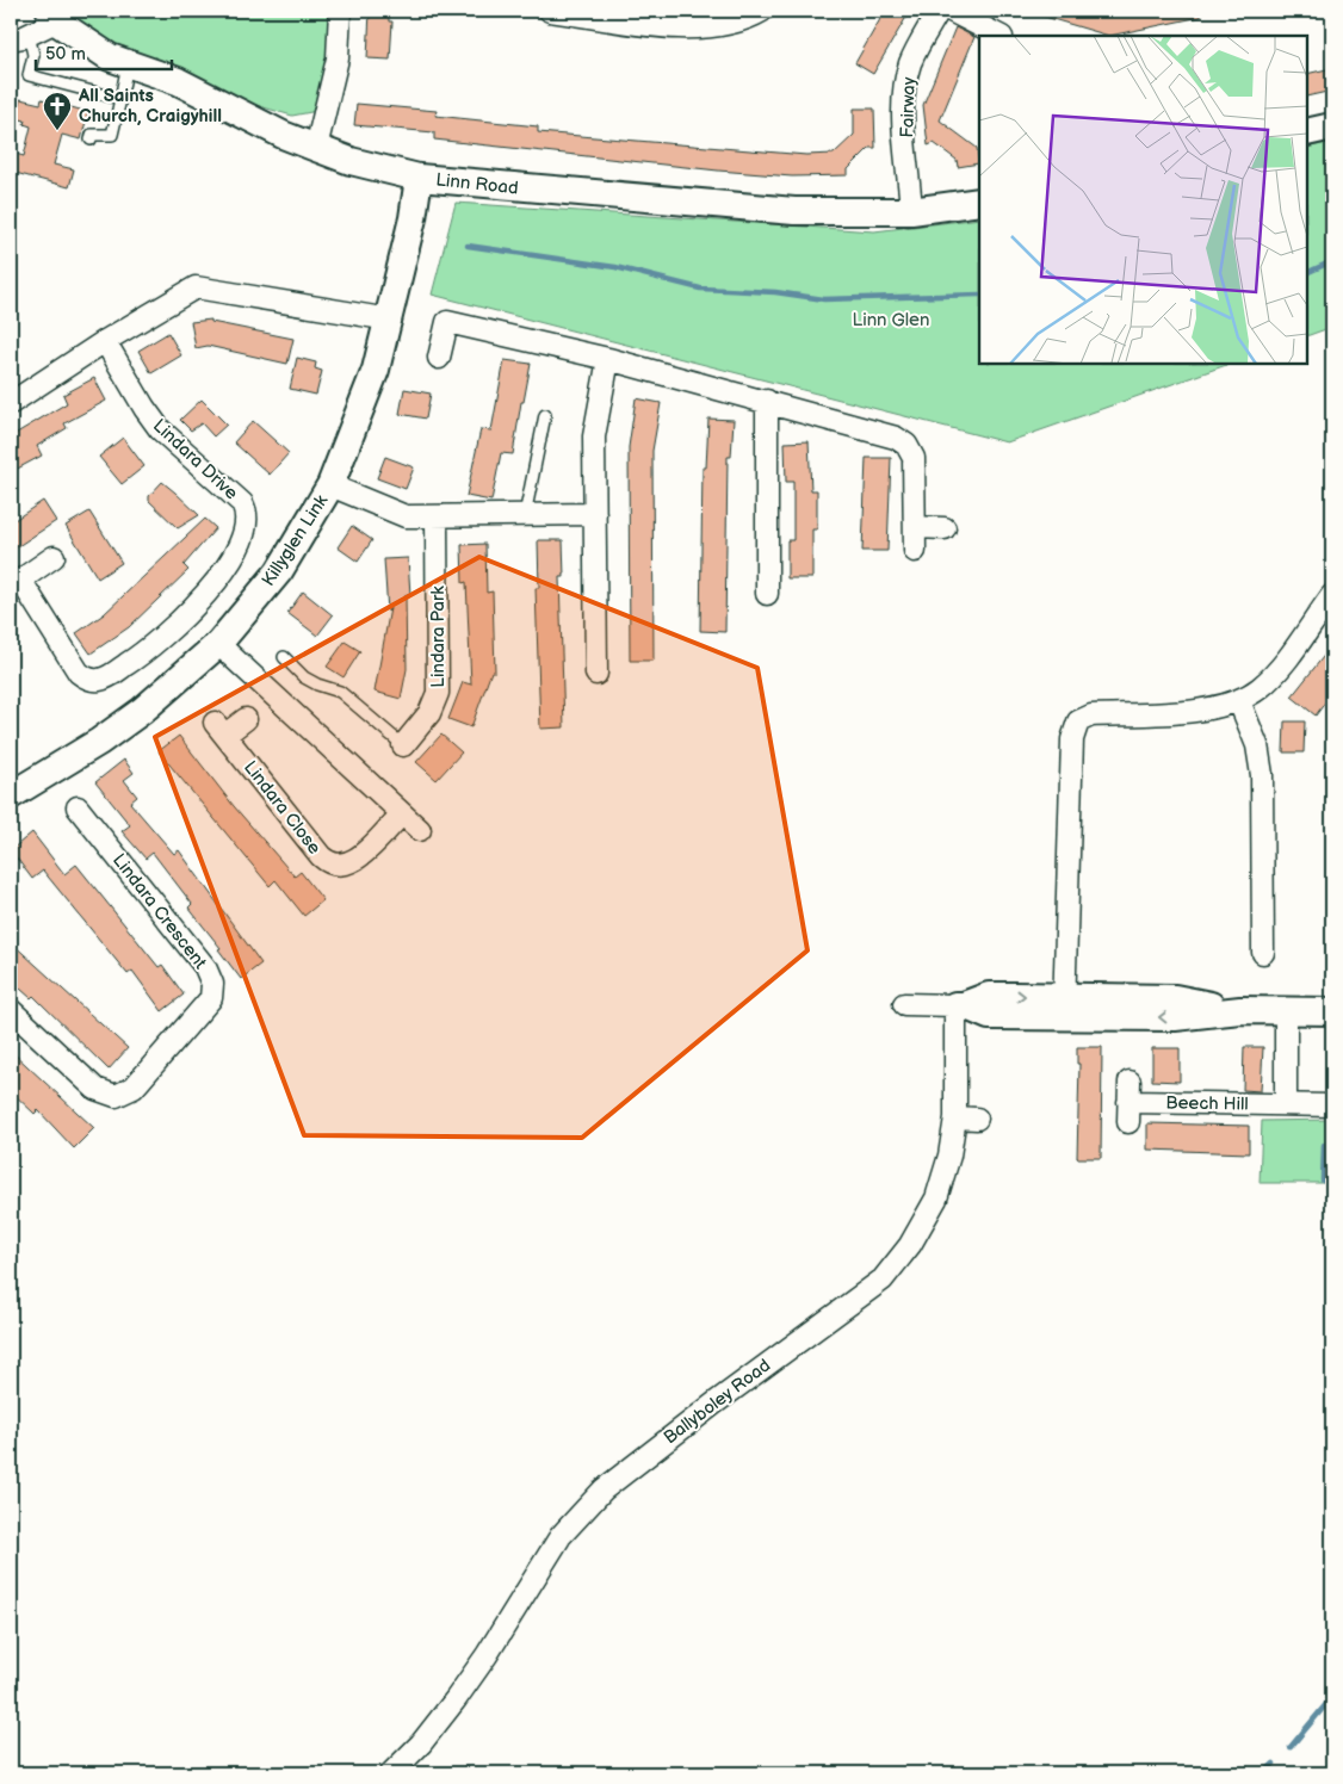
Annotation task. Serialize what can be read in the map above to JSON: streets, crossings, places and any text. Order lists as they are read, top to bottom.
{
  "streets": {
    "street": [
      "Fairway",
      "Linn Road",
      "Lindara Drive",
      "Killyglen Link",
      "Lindara Park",
      "Lindara Close",
      "Lindara Crescent",
      "Beech Hill",
      "Ballyboley Road"
    ]
  },
  "crossings": [
    ["Fairway", "Linn Road"],
    ["Linn Road", "Killyglen Link"]
  ],
  "parks": ["Linn Glen"],
  "places": {
    "church": ["All Saints Church, Craigyhill"]
  },
  "scale_bar": "50 m"
}
